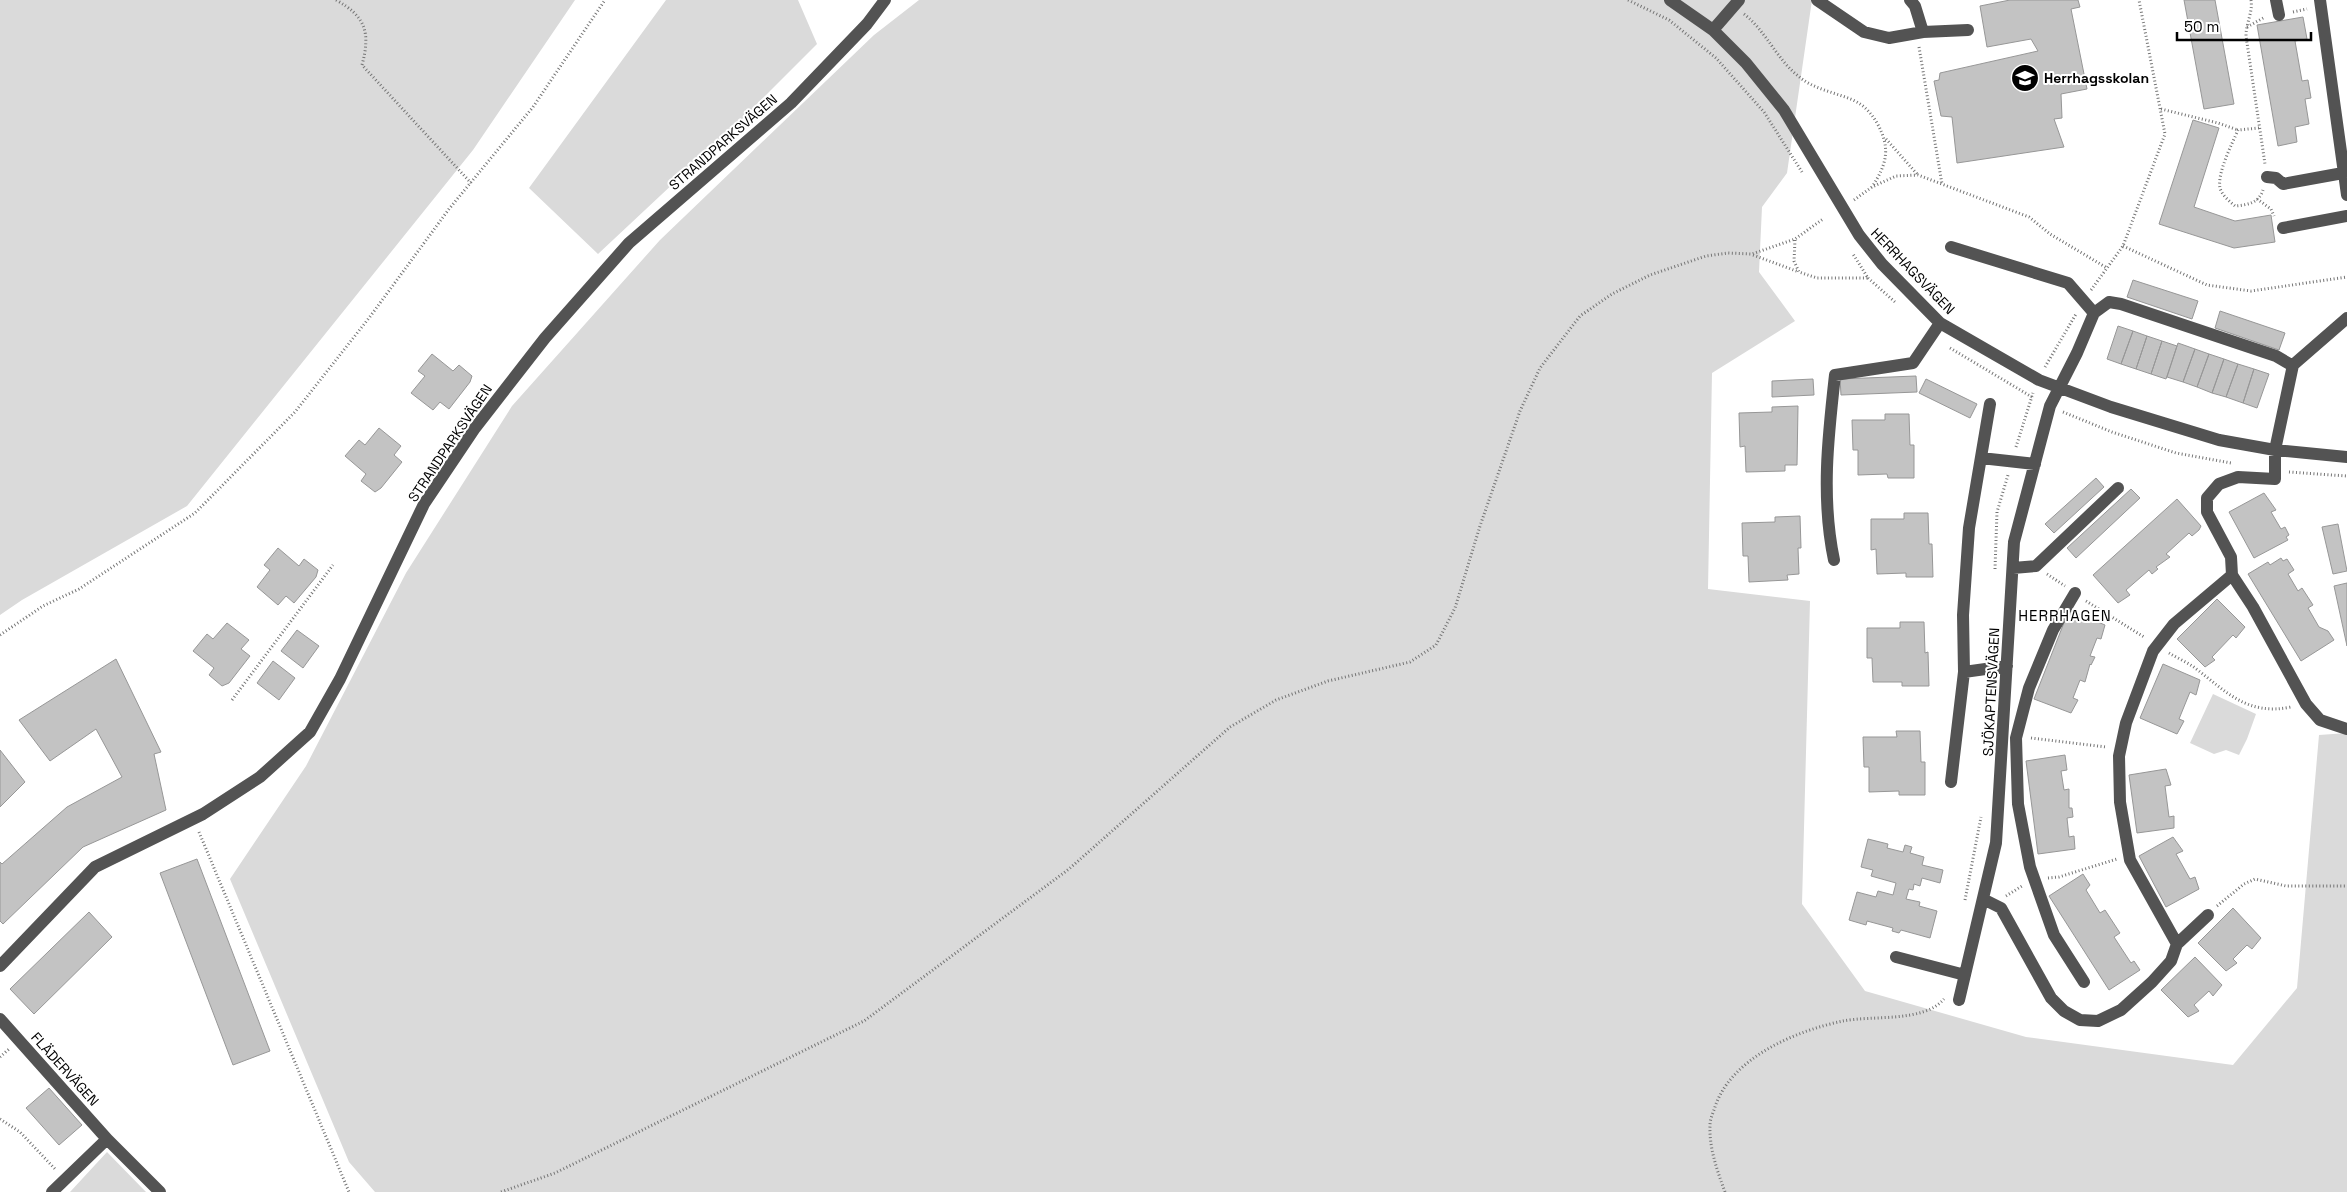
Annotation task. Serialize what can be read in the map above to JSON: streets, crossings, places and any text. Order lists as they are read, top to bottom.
{
  "streets": {
    "street": [
      "STRANDPARKSVÄGEN",
      "HERRHAGSVÄGEN",
      "SJÖKAPTENSVÄGEN",
      "FLÄDERVÄGEN"
    ]
  },
  "crossings": [
    ["HERRHAGSVÄGEN", "SJÖKAPTENSVÄGEN"]
  ],
  "districts": ["HERRHAGEN"],
  "places": {
    "school or university": ["Herrhagsskolan"]
  },
  "scale_bar": "50 m"
}
